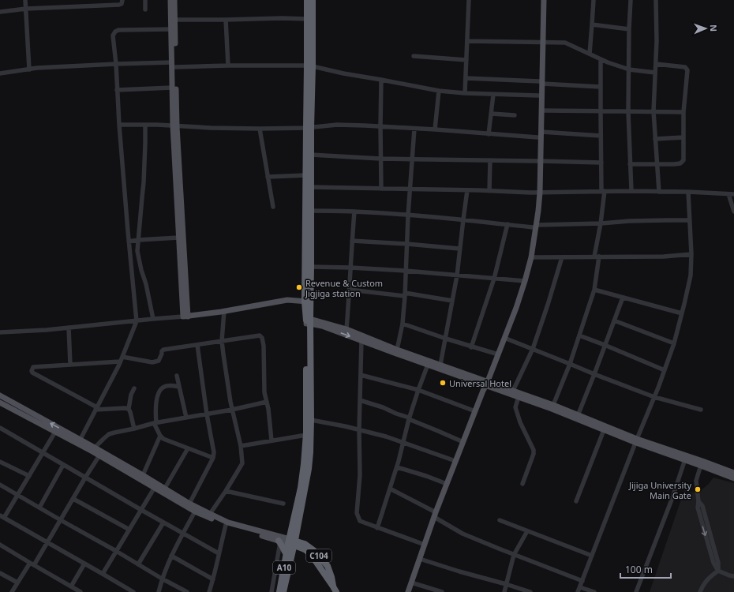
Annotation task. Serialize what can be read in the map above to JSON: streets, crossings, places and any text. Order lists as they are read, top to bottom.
{
  "streets": {
    "highway": ["C104", "A10"]
  },
  "crossings": [
    ["C104", "A10"]
  ],
  "places": ["Revenue & Custom Jigjiga station", "Universal Hotel", "Jijiga University Main Gate"],
  "scale_bar": "100 m",
  "north": "right"
}
